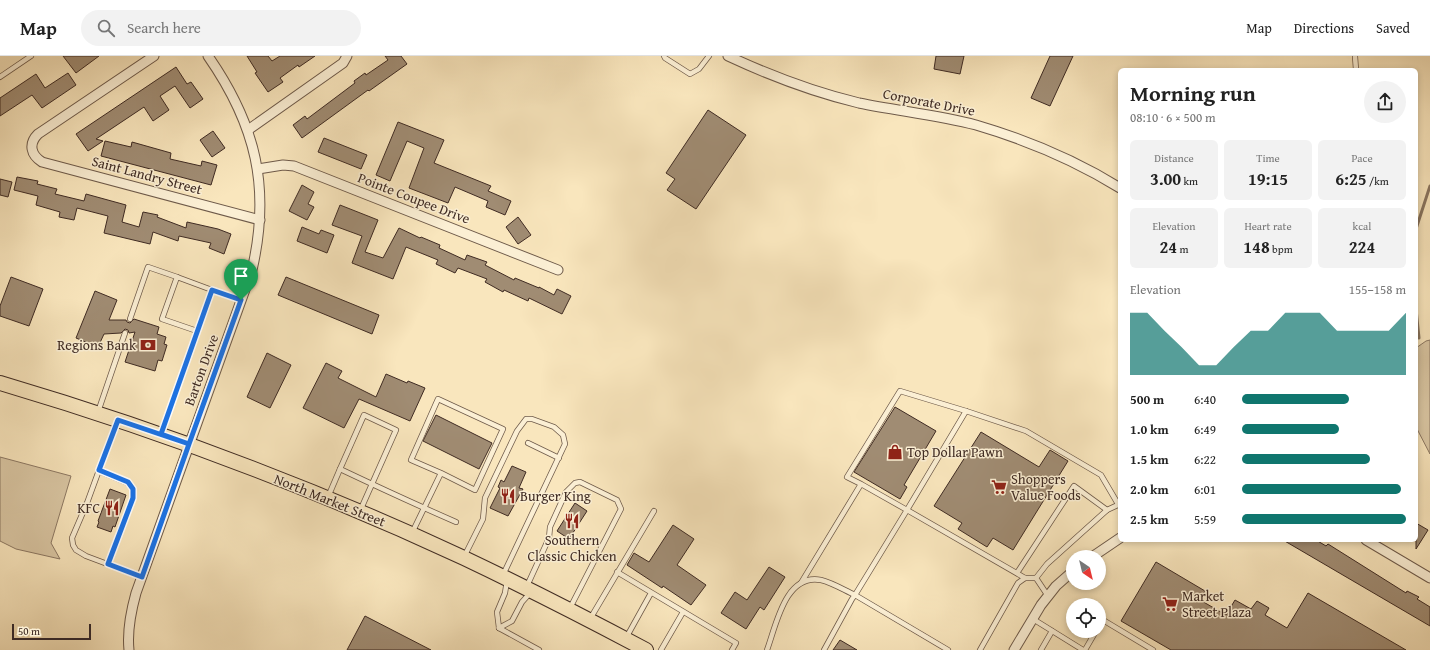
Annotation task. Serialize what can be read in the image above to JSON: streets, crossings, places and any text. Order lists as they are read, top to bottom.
{
  "streets": {
    "main road": ["North Market Street"],
    "street": [
      "Corporate Drive",
      "Saint Landry Street",
      "Pointe Coupee Drive",
      "Barton Drive"
    ]
  },
  "crossings": [
    ["Saint Landry Street", "Barton Drive"],
    ["Pointe Coupee Drive", "Barton Drive"],
    ["Barton Drive", "North Market Street"]
  ],
  "places": {
    "bank": ["Regions Bank"],
    "shop": ["Top Dollar Pawn"],
    "supermarket": ["Shoppers Value Foods", "Market Street Plaza"],
    "restaurant": ["Burger King", "KFC", "Southern Classic Chicken"]
  },
  "scale_bar": "50 m",
  "north": "bottom right",
  "page": {
    "header": "Map",
    "search": "Search here",
    "nav": ["Map", "Directions", "Saved"],
    "heading": ["Morning run", "08:10 · 6 × 500 m"],
    "stats": [
      ["Distance", "3.00 km"],
      ["Time", "19:15"],
      ["Pace", "6:25 /km"],
      ["Elevation", "24 m"],
      ["Heart rate", "148 bpm"],
      ["kcal", "224"]
    ],
    "chart": ["Elevation", "155–158 m"],
    "list": [
      {
        "name": "500 m",
        "note": "6:40"
      },
      {
        "name": "1.0 km",
        "note": "6:49"
      },
      {
        "name": "1.5 km",
        "note": "6:22"
      },
      {
        "name": "2.0 km",
        "note": "6:01"
      },
      {
        "name": "2.5 km",
        "note": "5:59"
      }
    ],
    "scale": "50 m"
  }
}
